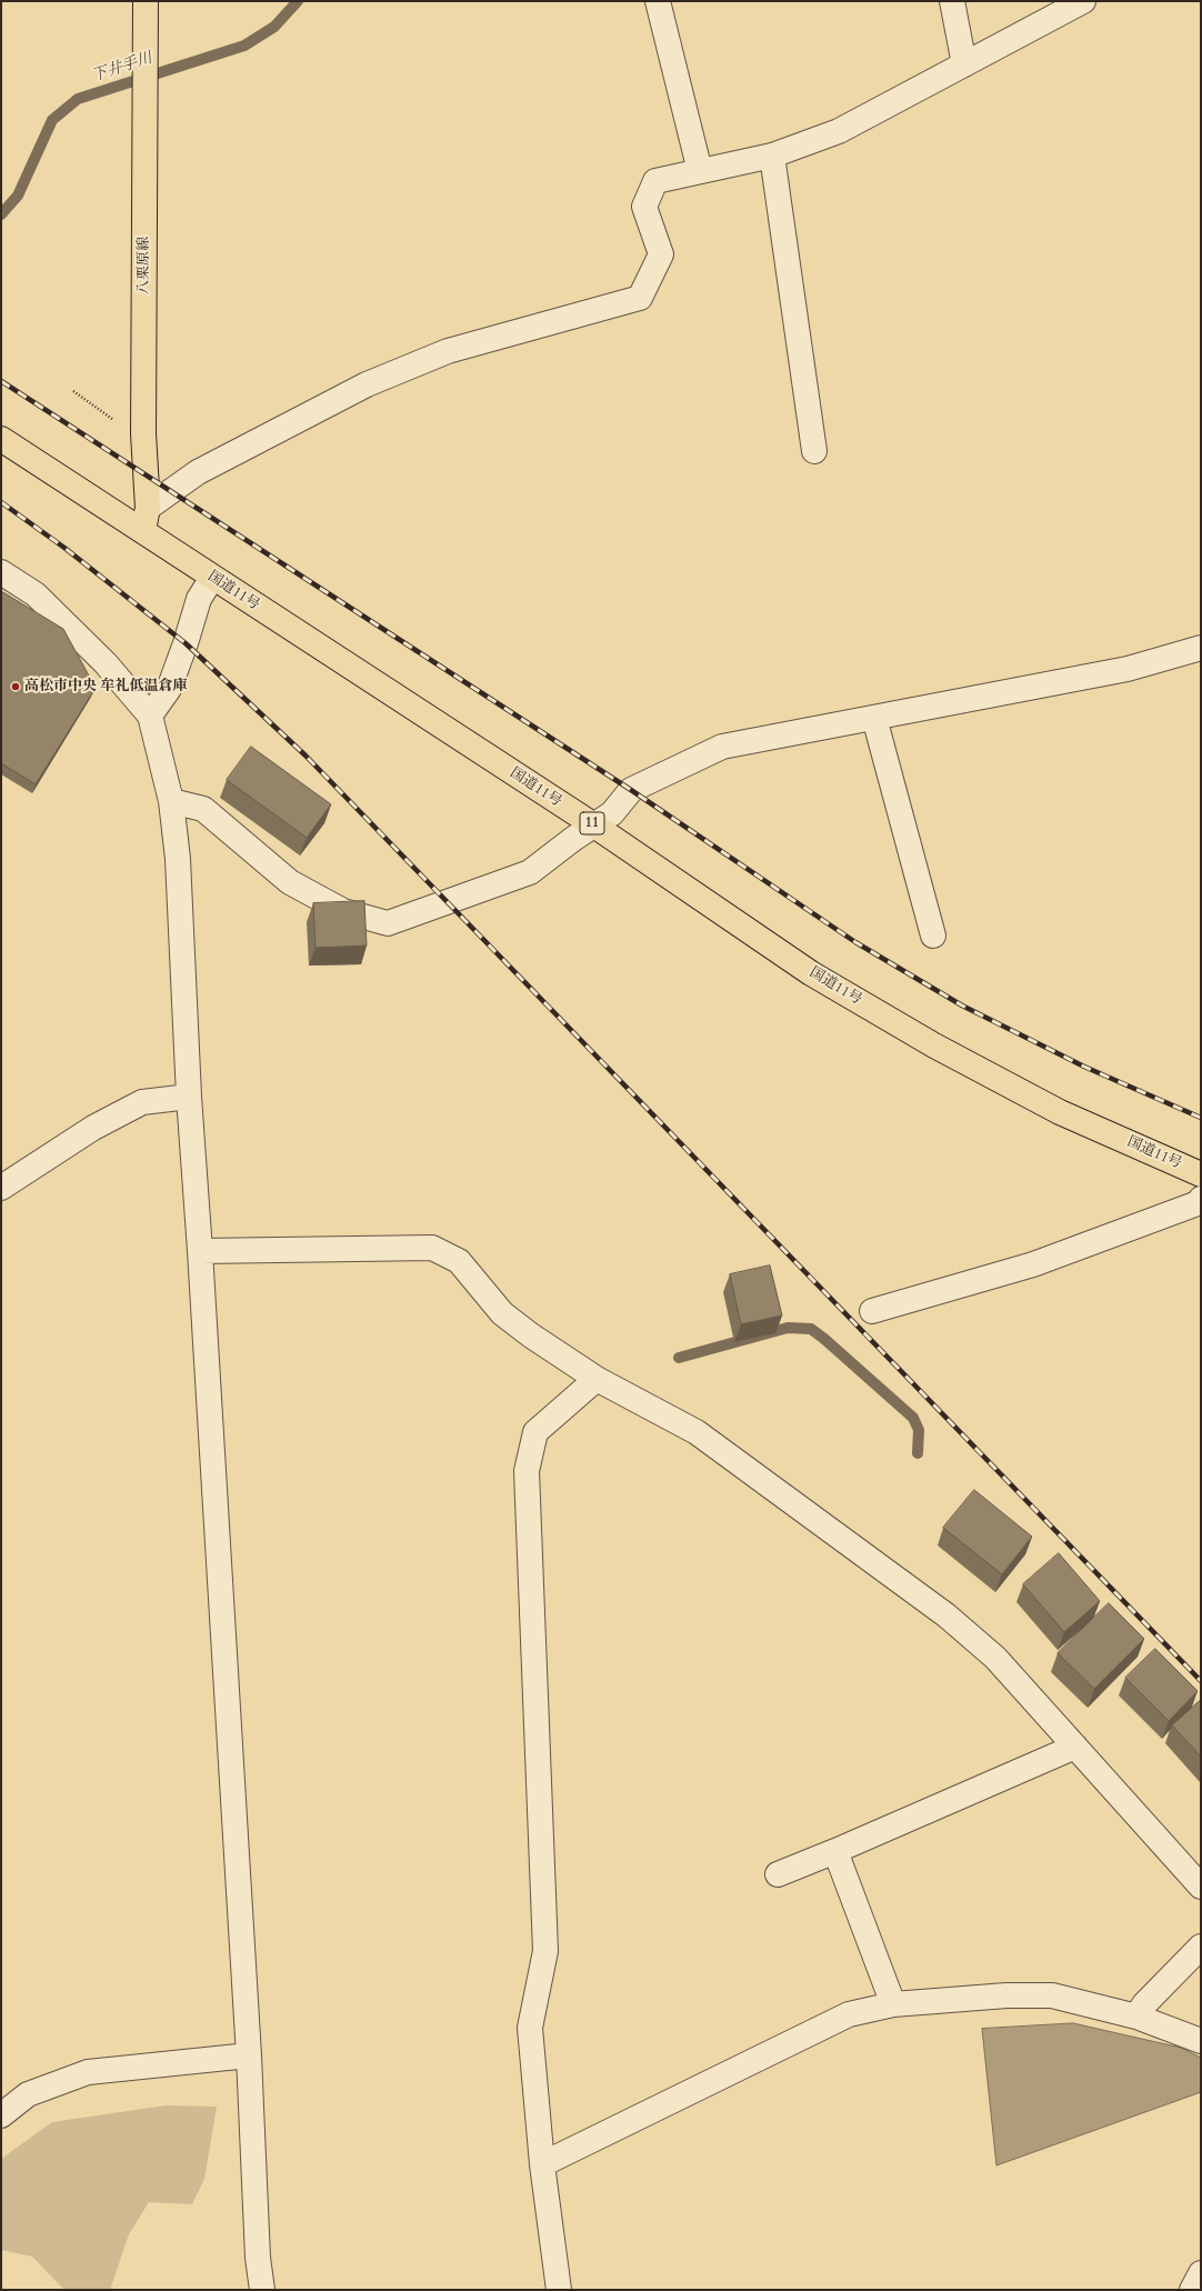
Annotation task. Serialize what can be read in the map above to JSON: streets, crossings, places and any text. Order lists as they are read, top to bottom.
{
  "streets": {
    "main road": ["八栗原線", "国道11号", "11"]
  },
  "crossings": [
    ["八栗原線", "国道11号"]
  ],
  "water": ["下井手川"],
  "places": ["高松市中央 牟礼低温倉庫"]
}
